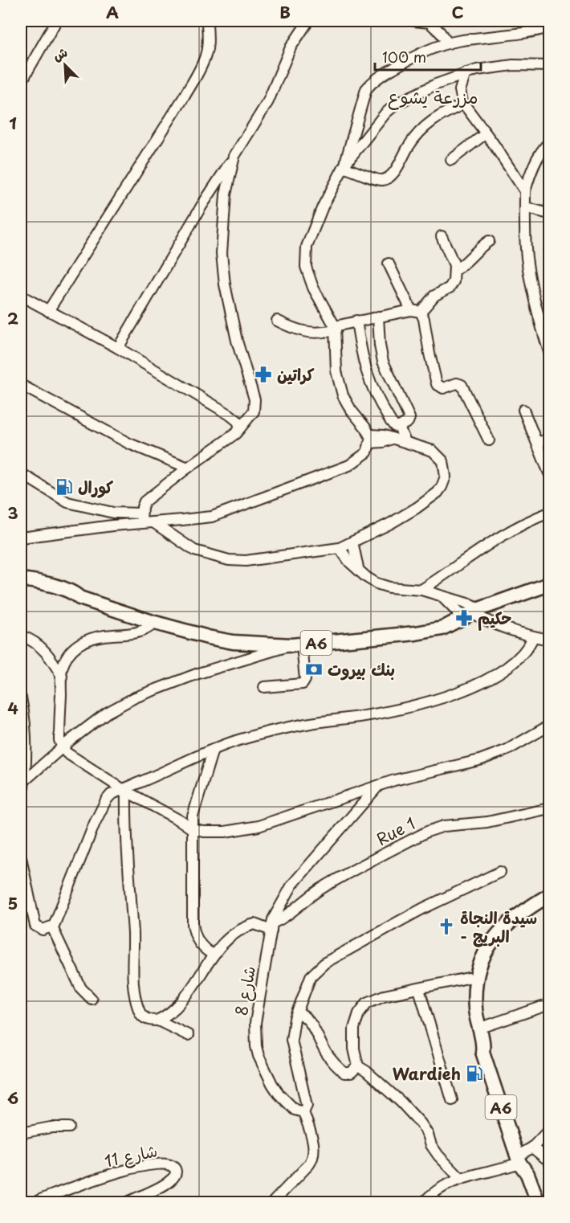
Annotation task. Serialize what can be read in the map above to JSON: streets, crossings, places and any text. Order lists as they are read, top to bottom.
{
  "streets": {
    "highway": ["A6"],
    "street": ["Rue 1", "شارع 8", "شارع 11"]
  },
  "crossings": [
    ["Rue 1", "شارع 8"]
  ],
  "districts": ["مزرعة يشوع"],
  "places": {
    "pharmacy": ["كراتين", "حكيم"],
    "fuel station": ["كورال", "Wardieh"],
    "bank": ["بنك بيروت"],
    "church": ["سيدة النجاة - البريج"]
  },
  "scale_bar": "100 m",
  "north": "top left",
  "grid": {
    "columns": ["A", "B", "C"],
    "rows": [
      "1",
      "2",
      "3",
      "4",
      "5",
      "6"
    ]
  }
}
